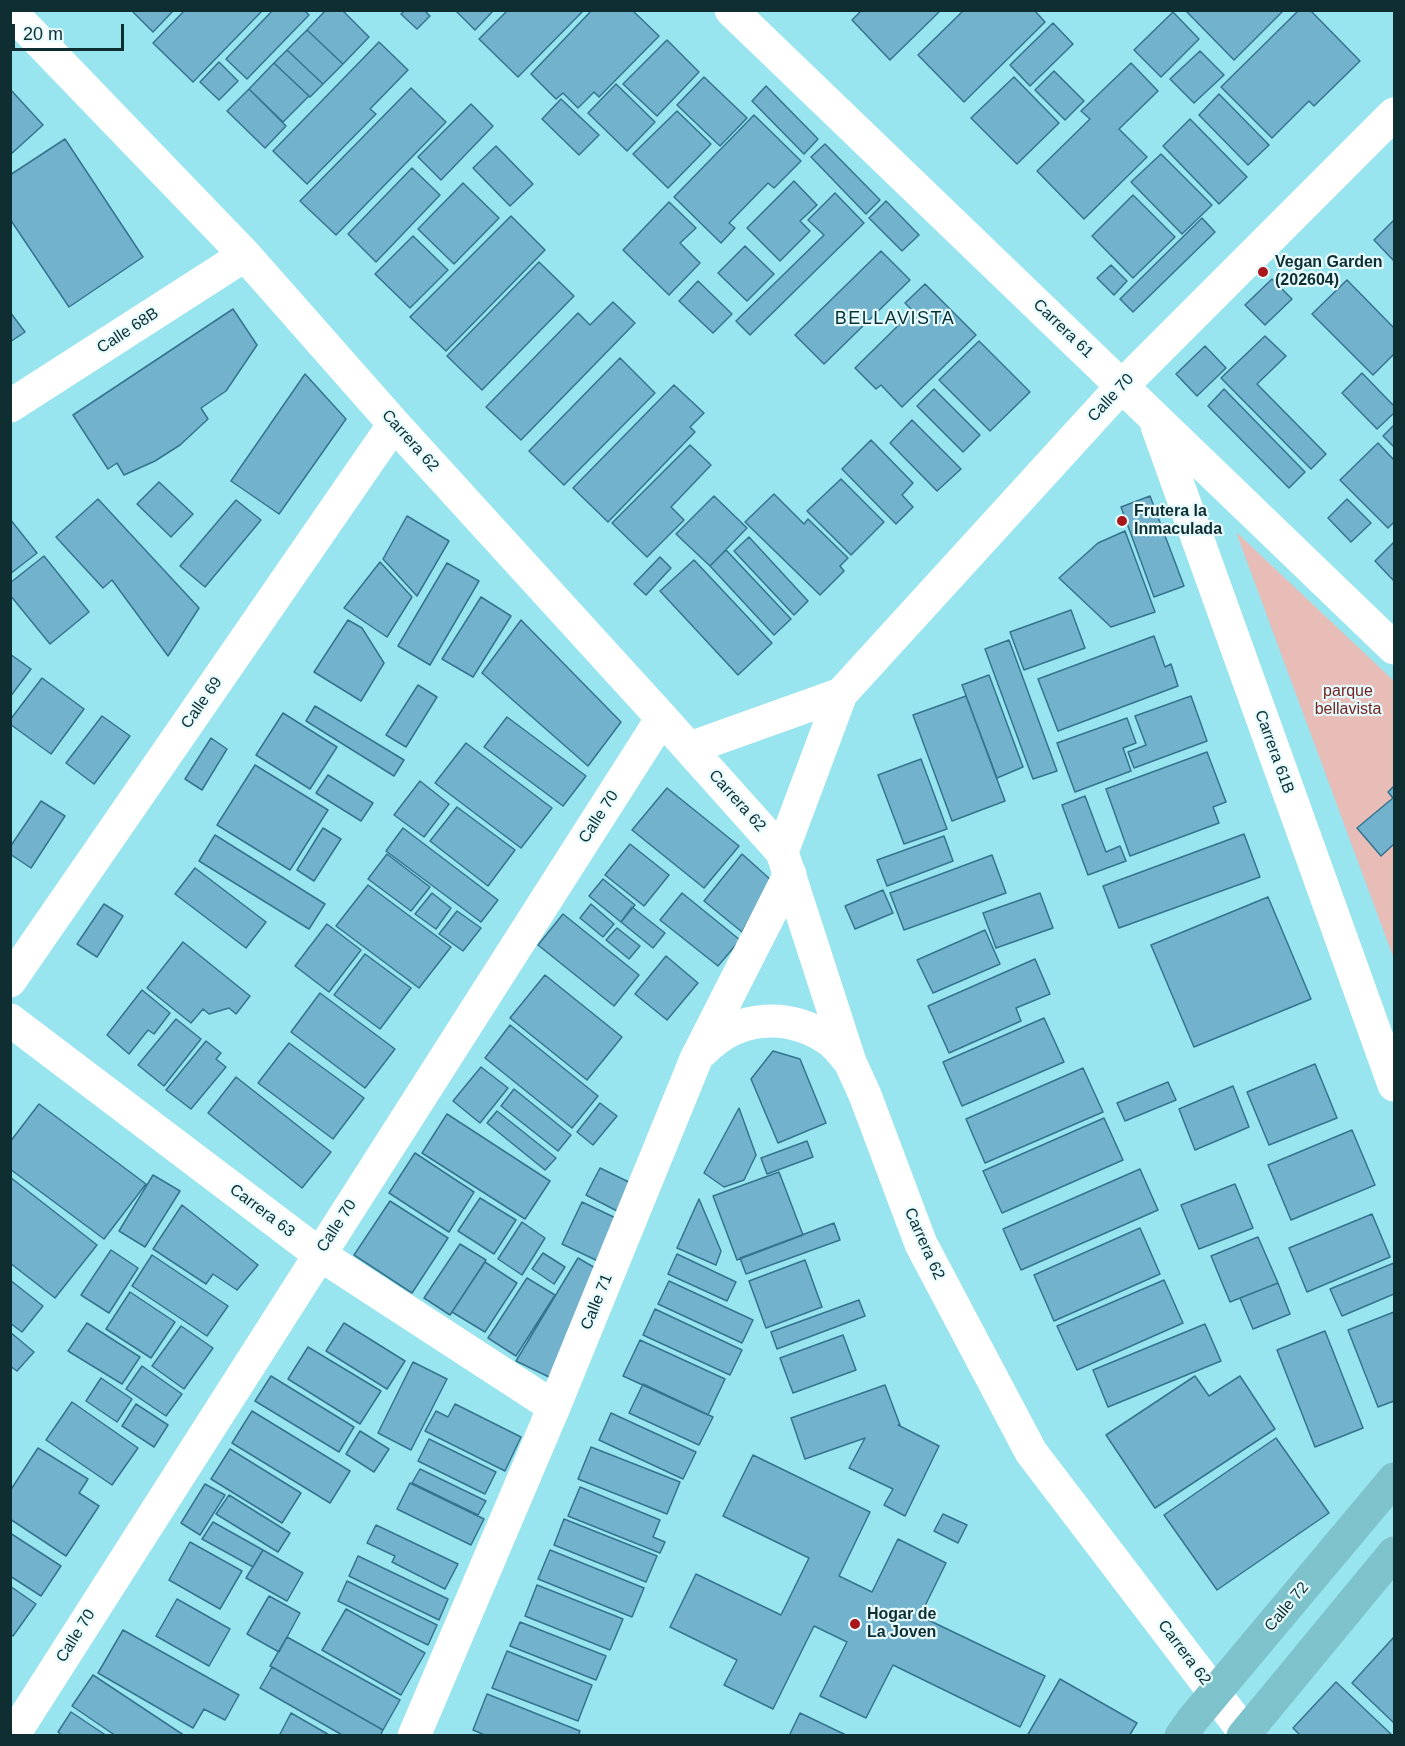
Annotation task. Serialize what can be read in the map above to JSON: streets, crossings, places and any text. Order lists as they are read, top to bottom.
{
  "streets": {
    "main road": ["Calle 72"],
    "street": [
      "Carrera 61",
      "Calle 68B",
      "Calle 70",
      "Carrera 62",
      "Calle 69",
      "Carrera 61B",
      "Carrera 63",
      "Calle 71"
    ]
  },
  "crossings": [
    ["Carrera 61", "Calle 70"],
    ["Carrera 61", "Carrera 61B"],
    ["Calle 68B", "Carrera 62"],
    ["Calle 70", "Carrera 62"],
    ["Calle 70", "Carrera 63"],
    ["Calle 70", "Calle 71"],
    ["Carrera 62", "Calle 69"],
    ["Carrera 62", "Calle 71"],
    ["Carrera 62", "Calle 72"],
    ["Carrera 63", "Calle 71"]
  ],
  "districts": ["BELLAVISTA"],
  "parks": ["parque bellavista"],
  "places": ["Vegan Garden (202604)", "Frutera la Inmaculada", "Hogar de La Joven"],
  "scale_bar": "20 m"
}
